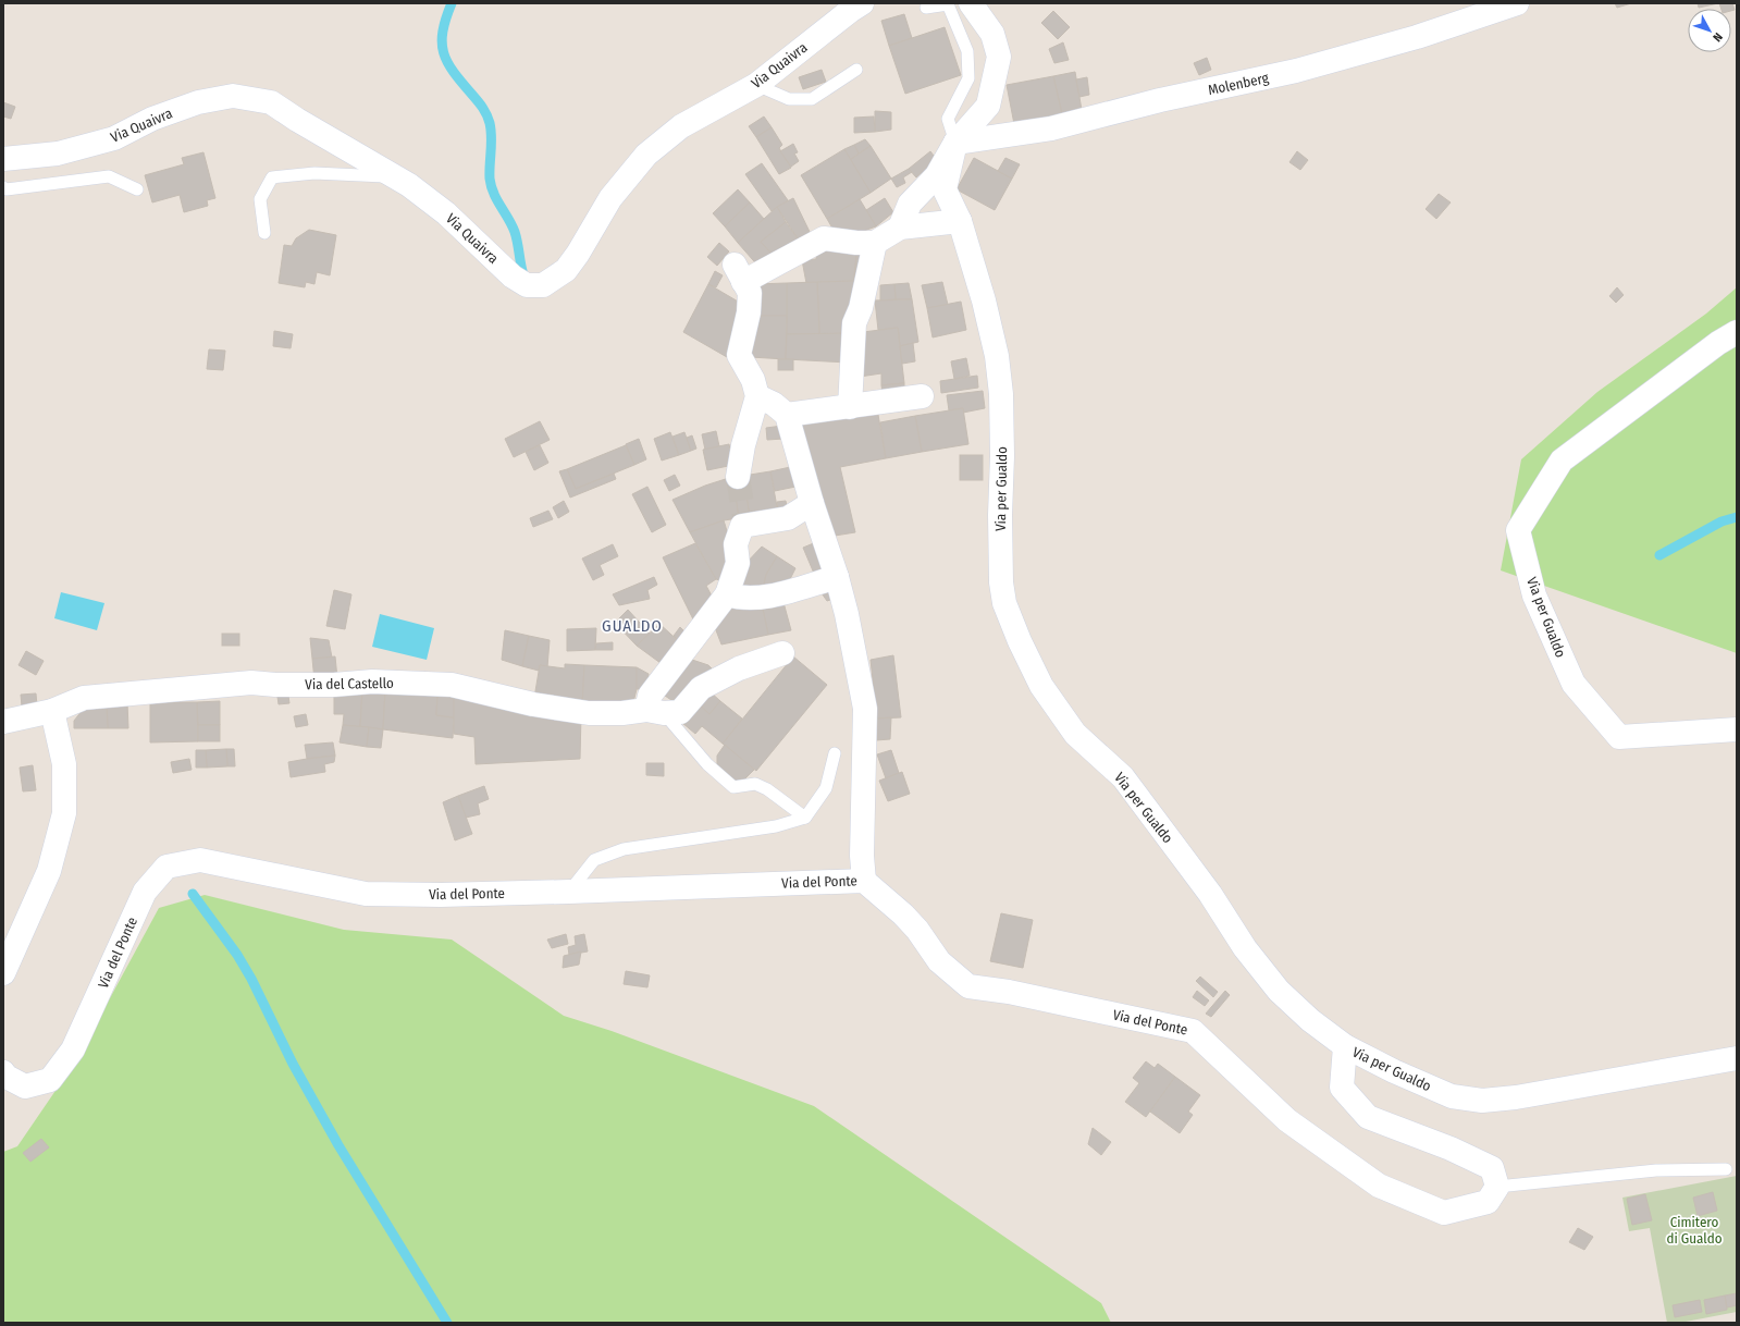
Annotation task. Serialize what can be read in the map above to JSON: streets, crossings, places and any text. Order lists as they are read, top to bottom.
{
  "streets": {
    "street": [
      "Via Quaivra",
      "Molenberg",
      "Via per Gualdo",
      "Via del Castello",
      "Via del Ponte"
    ]
  },
  "crossings": [
    ["Molenberg", "Via per Gualdo"]
  ],
  "districts": ["GUALDO"],
  "parks": ["Cimitero di Gualdo"],
  "north": "bottom right"
}
